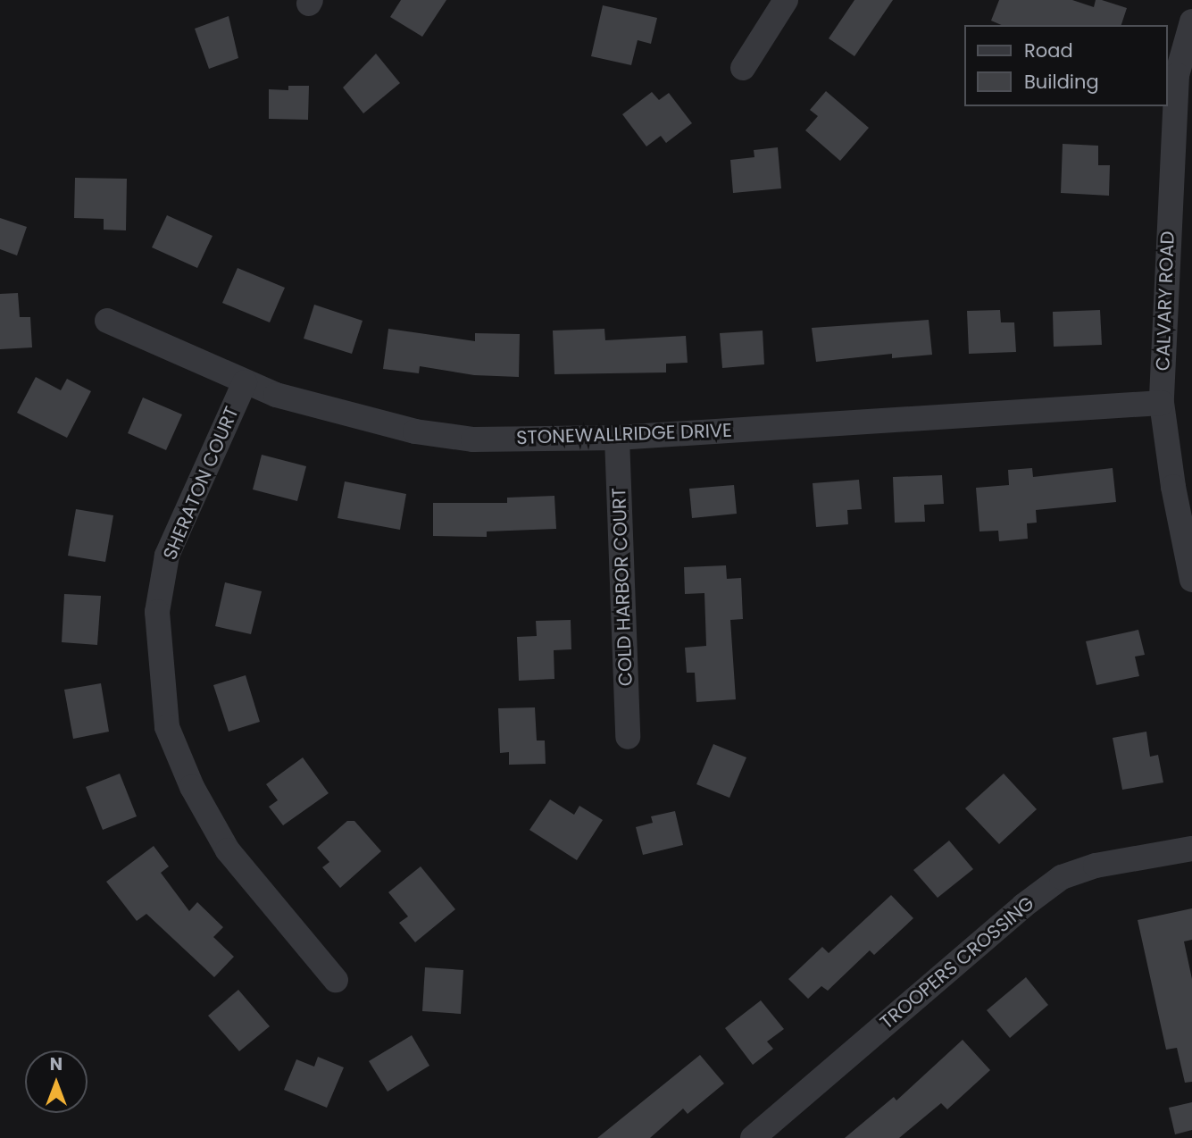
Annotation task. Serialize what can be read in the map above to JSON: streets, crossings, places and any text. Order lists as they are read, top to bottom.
{
  "streets": {
    "street": [
      "CALVARY ROAD",
      "STONEWALLRIDGE DRIVE",
      "SHERATON COURT",
      "COLD HARBOR COURT",
      "TROOPERS CROSSING"
    ]
  },
  "crossings": [
    ["CALVARY ROAD", "STONEWALLRIDGE DRIVE"],
    ["STONEWALLRIDGE DRIVE", "SHERATON COURT"],
    ["STONEWALLRIDGE DRIVE", "COLD HARBOR COURT"]
  ],
  "legend": ["Road", "Building"],
  "north": "top"
}
